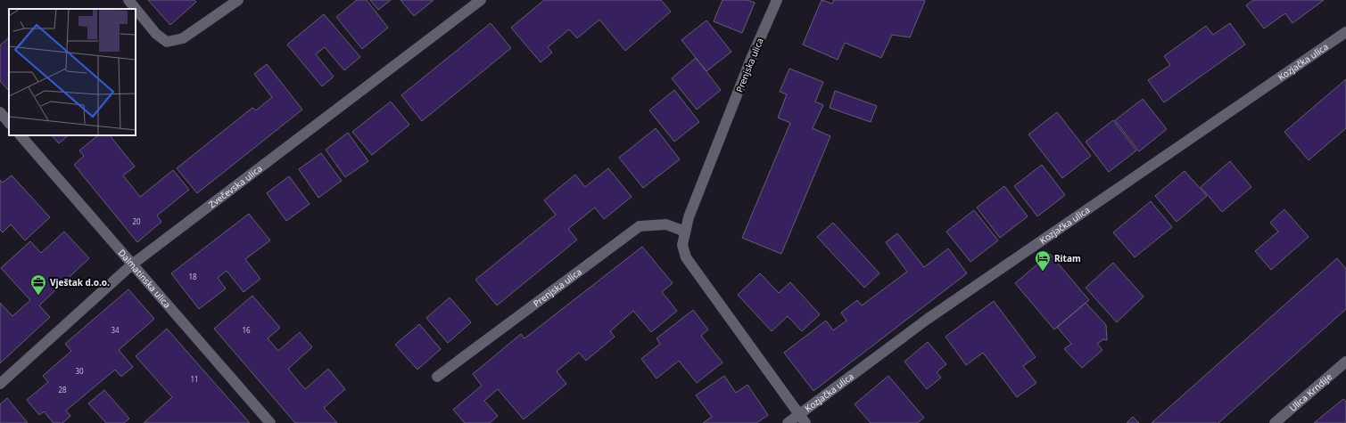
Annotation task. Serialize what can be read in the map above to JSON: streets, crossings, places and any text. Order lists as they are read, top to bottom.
{
  "streets": {
    "street": [
      "Kozjačka ulica",
      "Prenjska ulica",
      "Zvečevska ulica",
      "Dalmatinska ulica",
      "Ulica Krndije"
    ]
  },
  "crossings": [
    ["Kozjačka ulica", "Prenjska ulica"],
    ["Zvečevska ulica", "Dalmatinska ulica"]
  ],
  "places": {
    "hotel": ["Ritam"],
    "office": ["Vještak d.o.o."]
  },
  "house_numbers": [
    "20",
    "18",
    "34",
    "16",
    "30",
    "11",
    "28"
  ]
}
